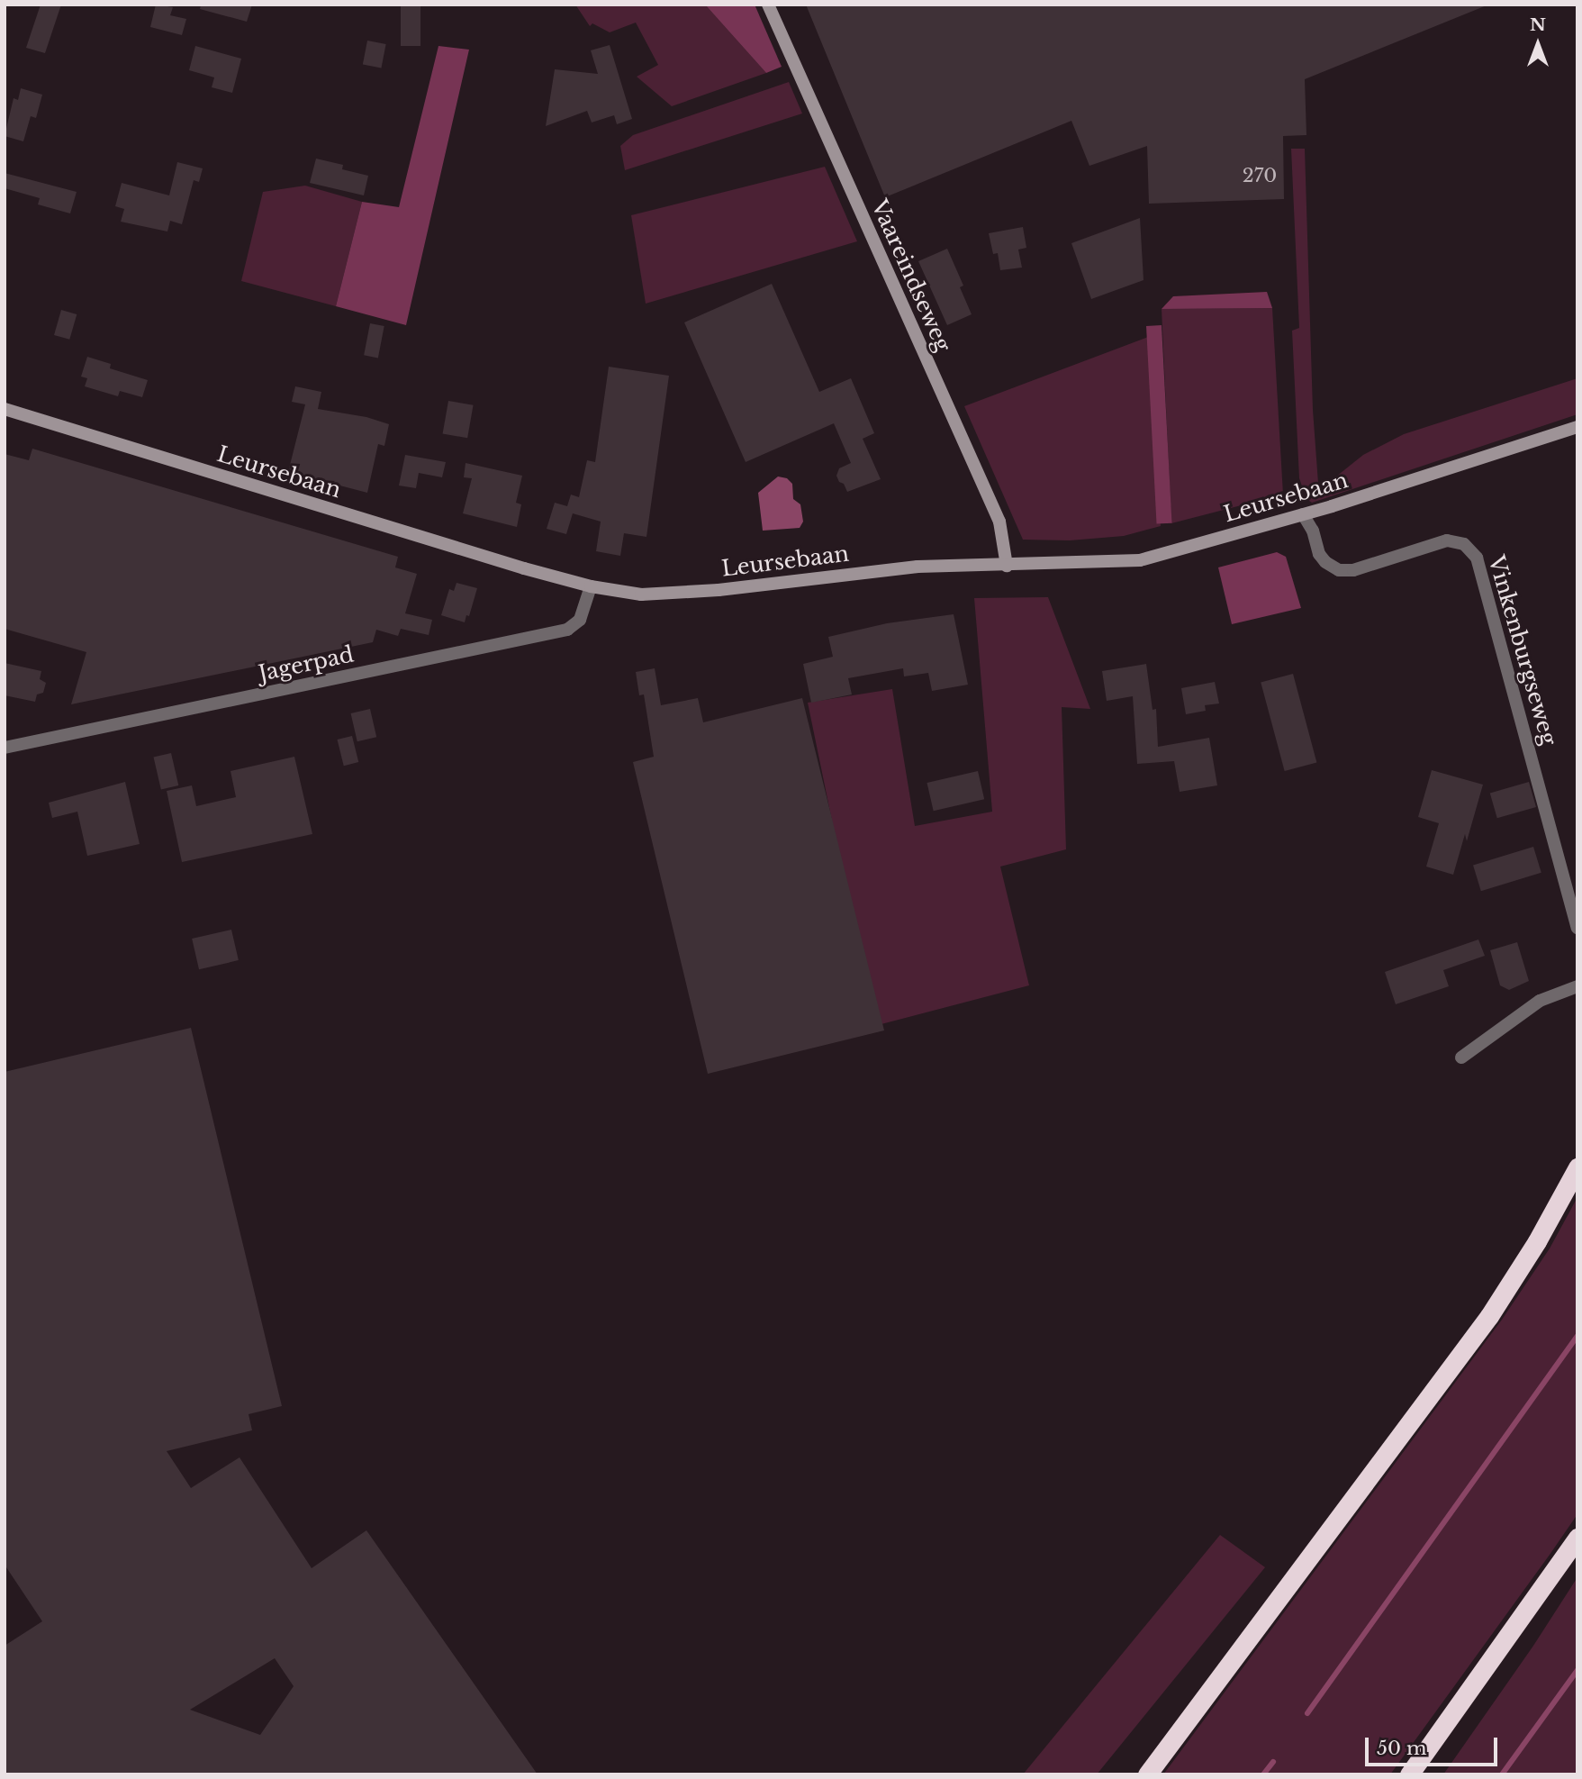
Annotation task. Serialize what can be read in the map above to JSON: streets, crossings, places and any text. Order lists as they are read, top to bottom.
{
  "streets": {
    "street": [
      "Vaareindseweg",
      "Leursebaan",
      "Vinkenburgseweg",
      "Jagerpad"
    ]
  },
  "crossings": [
    ["Vaareindseweg", "Leursebaan"],
    ["Leursebaan", "Vinkenburgseweg"],
    ["Leursebaan", "Jagerpad"]
  ],
  "house_numbers": ["270"],
  "scale_bar": "50 m",
  "north": "top"
}
